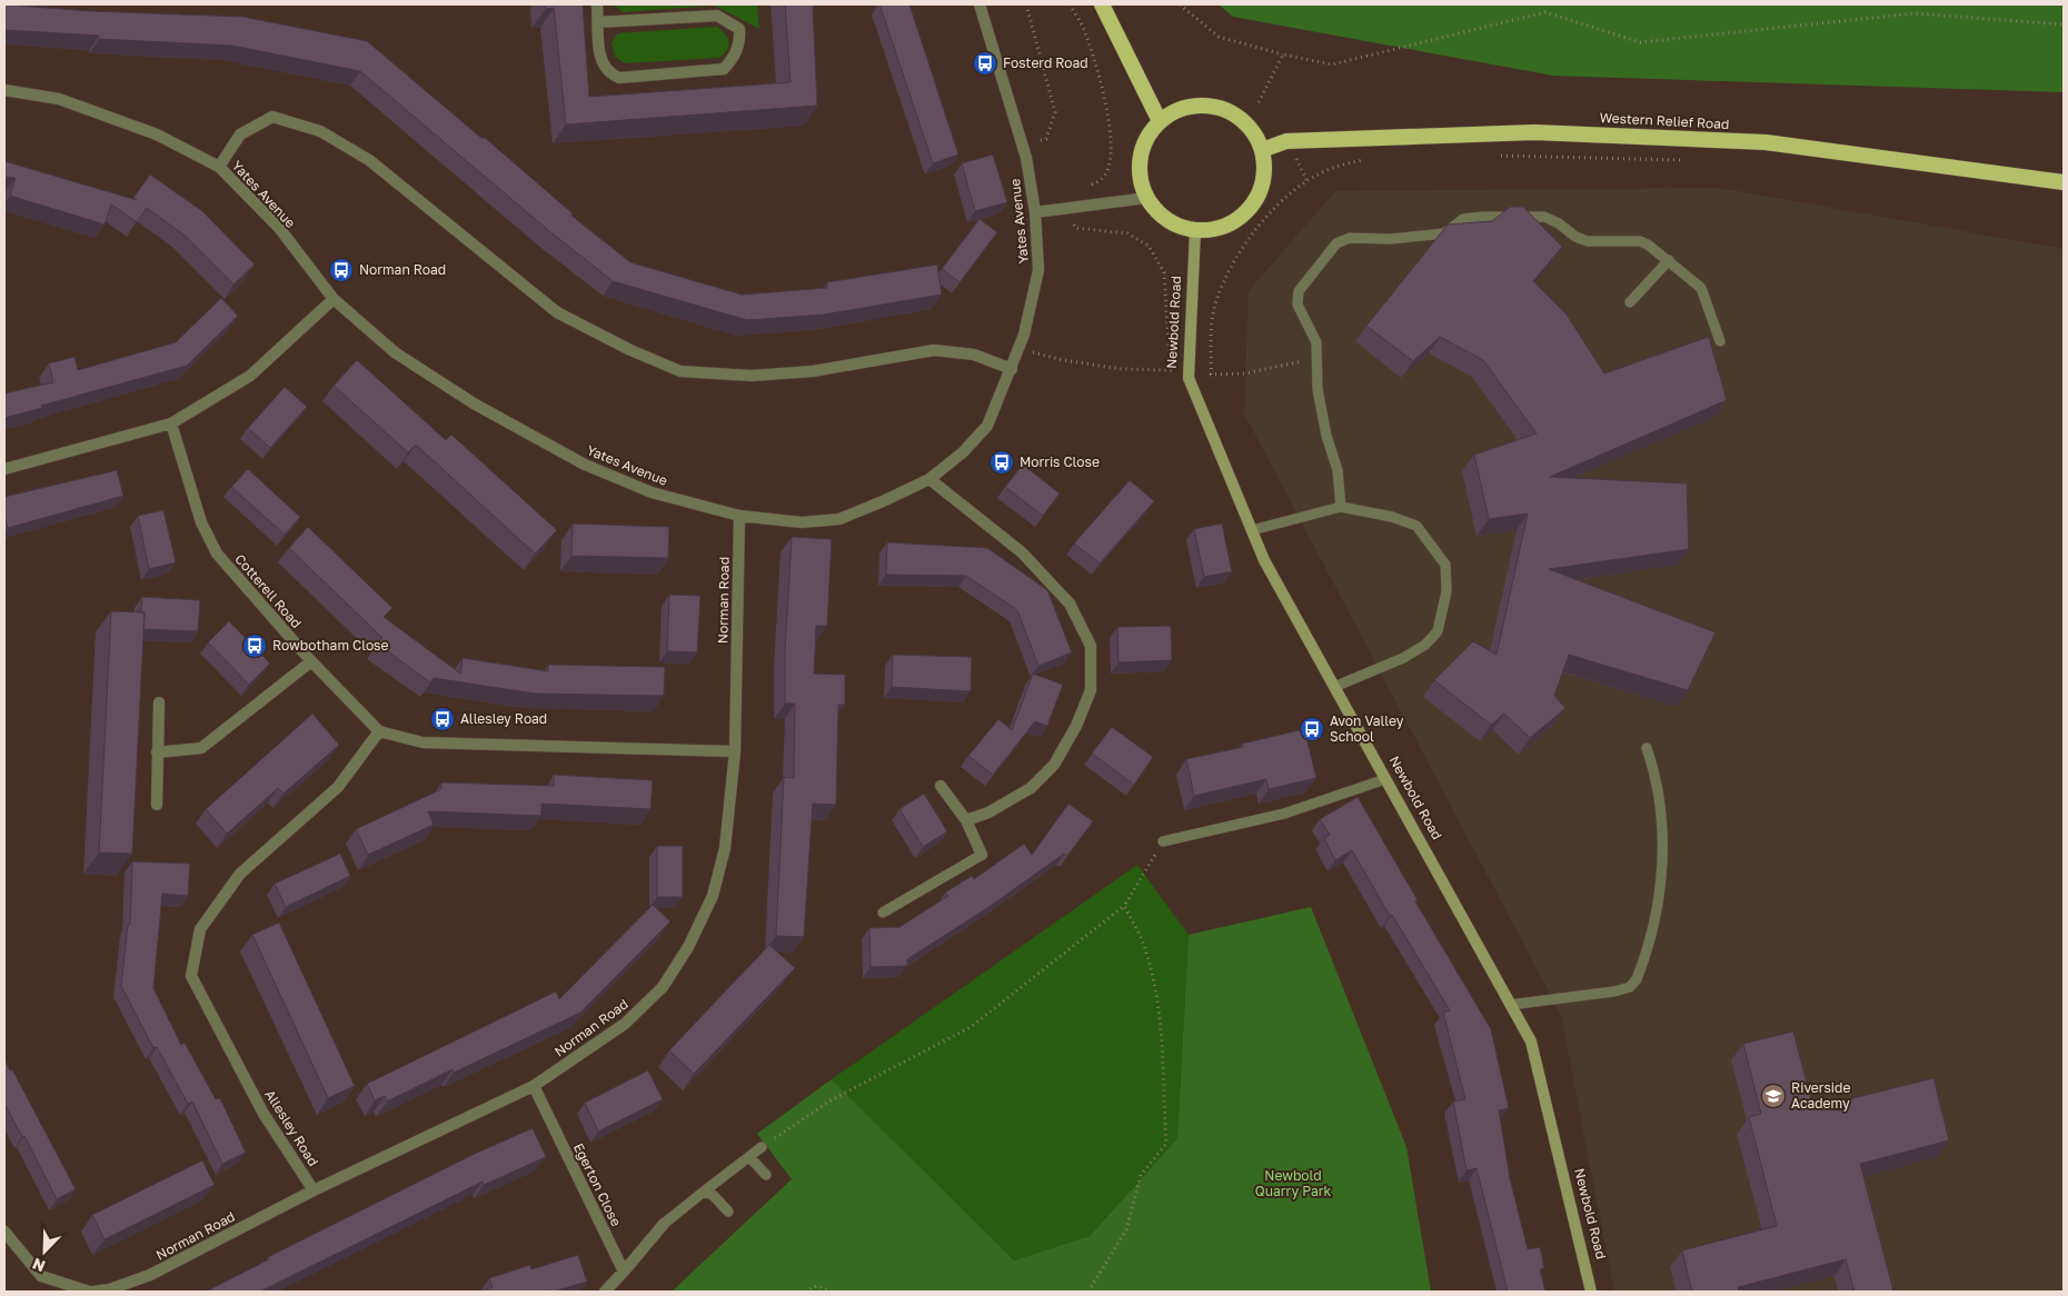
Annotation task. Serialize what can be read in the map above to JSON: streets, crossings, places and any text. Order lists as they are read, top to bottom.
{
  "streets": {
    "highway": ["Western Relief Road"],
    "main road": ["Newbold Road"],
    "street": [
      "Yates Avenue",
      "Cotterell Road",
      "Norman Road",
      "Allesley Road",
      "Egerton Close"
    ]
  },
  "crossings": [
    ["Western Relief Road", "Newbold Road"],
    ["Yates Avenue", "Norman Road"],
    ["Cotterell Road", "Allesley Road"],
    ["Norman Road", "Allesley Road"],
    ["Norman Road", "Egerton Close"]
  ],
  "parks": ["Newbold Quarry Park"],
  "places": {
    "bus stop": [
      "Fosterd Road",
      "Norman Road",
      "Morris Close",
      "Rowbotham Close",
      "Allesley Road",
      "Avon Valley School"
    ],
    "school or university": ["Riverside Academy"]
  },
  "north": "bottom left"
}
